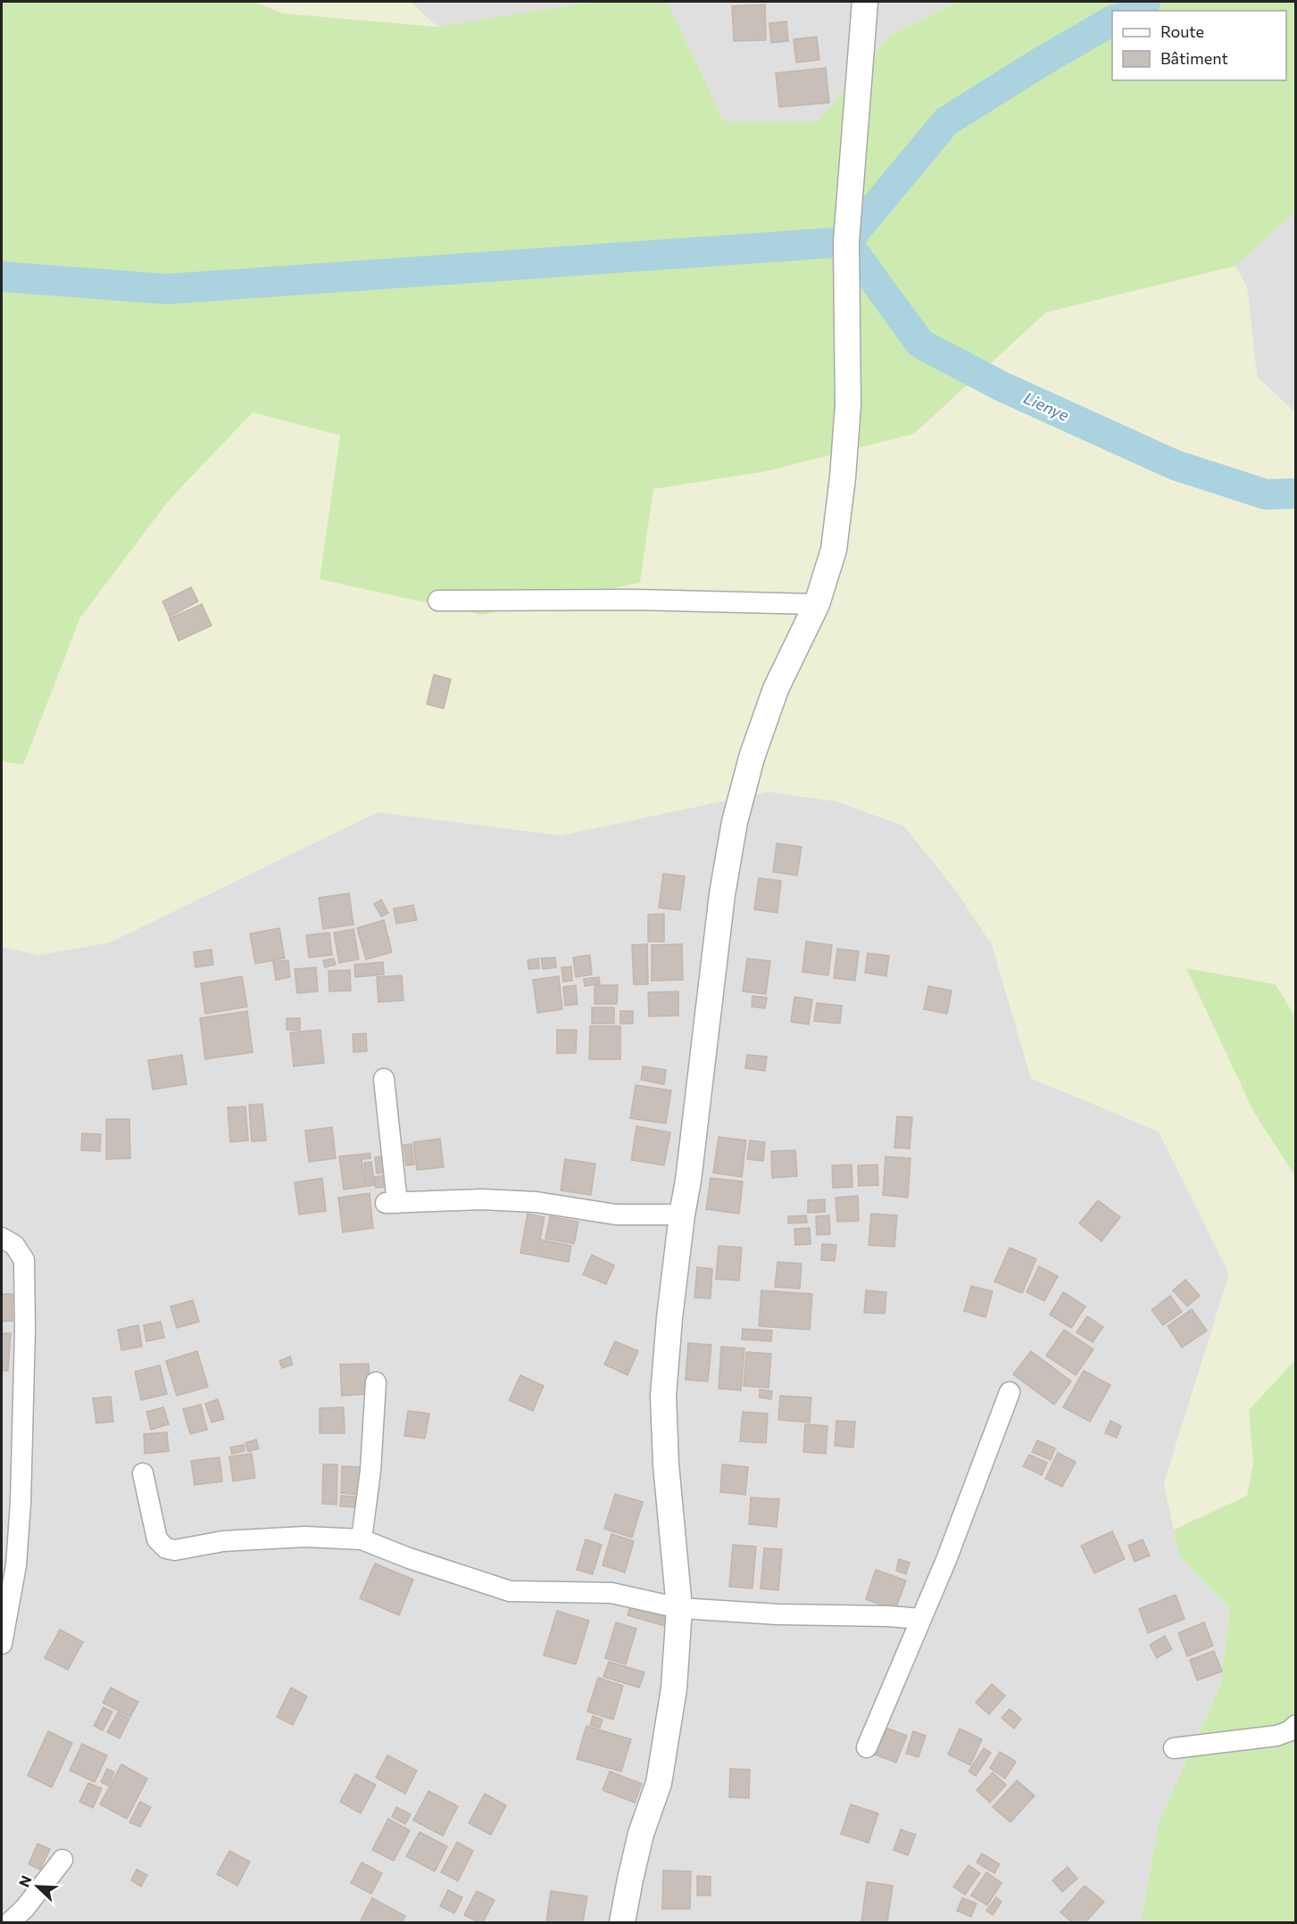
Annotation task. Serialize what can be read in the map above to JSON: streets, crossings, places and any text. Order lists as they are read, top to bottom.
{
  "water": ["Lienye"],
  "legend": ["Route", "Bâtiment"],
  "north": "top left"
}
